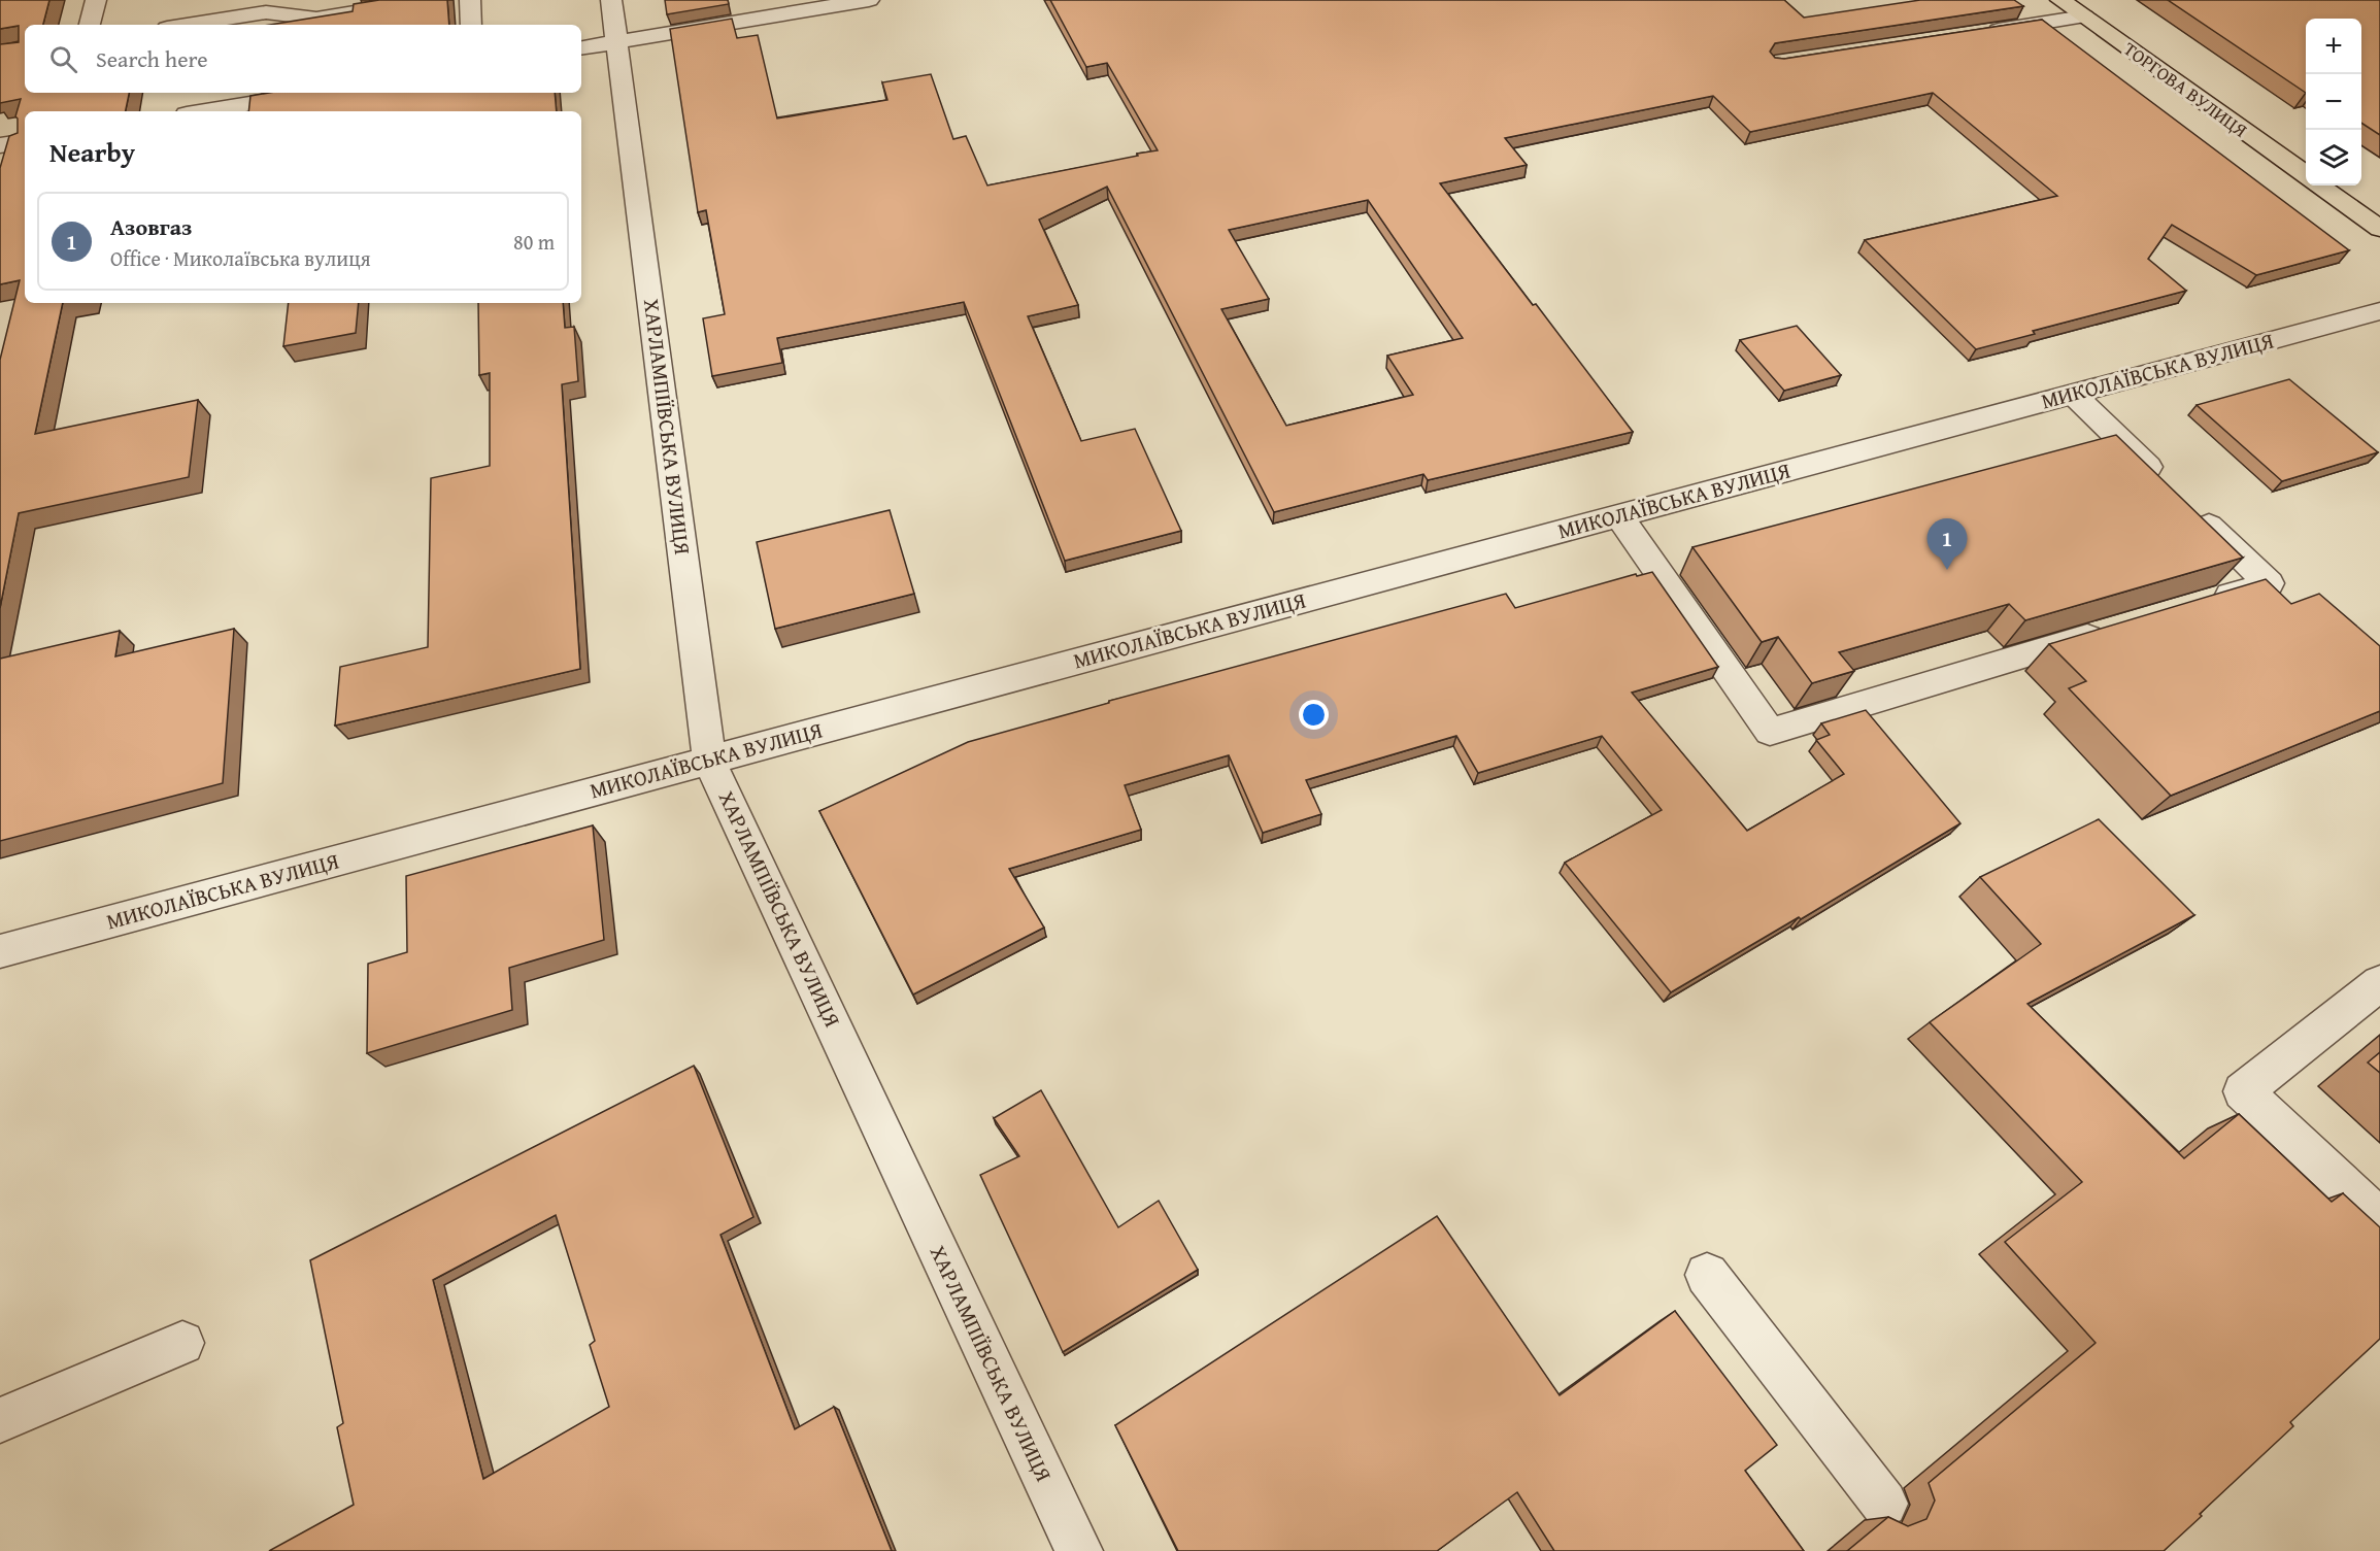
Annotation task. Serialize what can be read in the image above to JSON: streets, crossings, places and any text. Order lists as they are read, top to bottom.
{
  "streets": {
    "main road": ["ТОРГОВА ВУЛИЦЯ"],
    "street": ["МИКОЛАЇВСЬКА ВУЛИЦЯ", "ХАРЛАМПІЇВСЬКА ВУЛИЦЯ"]
  },
  "crossings": [
    ["МИКОЛАЇВСЬКА ВУЛИЦЯ", "ХАРЛАМПІЇВСЬКА ВУЛИЦЯ"]
  ],
  "page": {
    "map_buttons": ["+", "−"],
    "search": "Search here",
    "heading": "Nearby",
    "list": [
      {
        "mark": "1",
        "name": "Азовгаз",
        "note": "Office · Миколаївська вулиця",
        "value": "80 m"
      }
    ],
    "pins": "1"
  }
}
